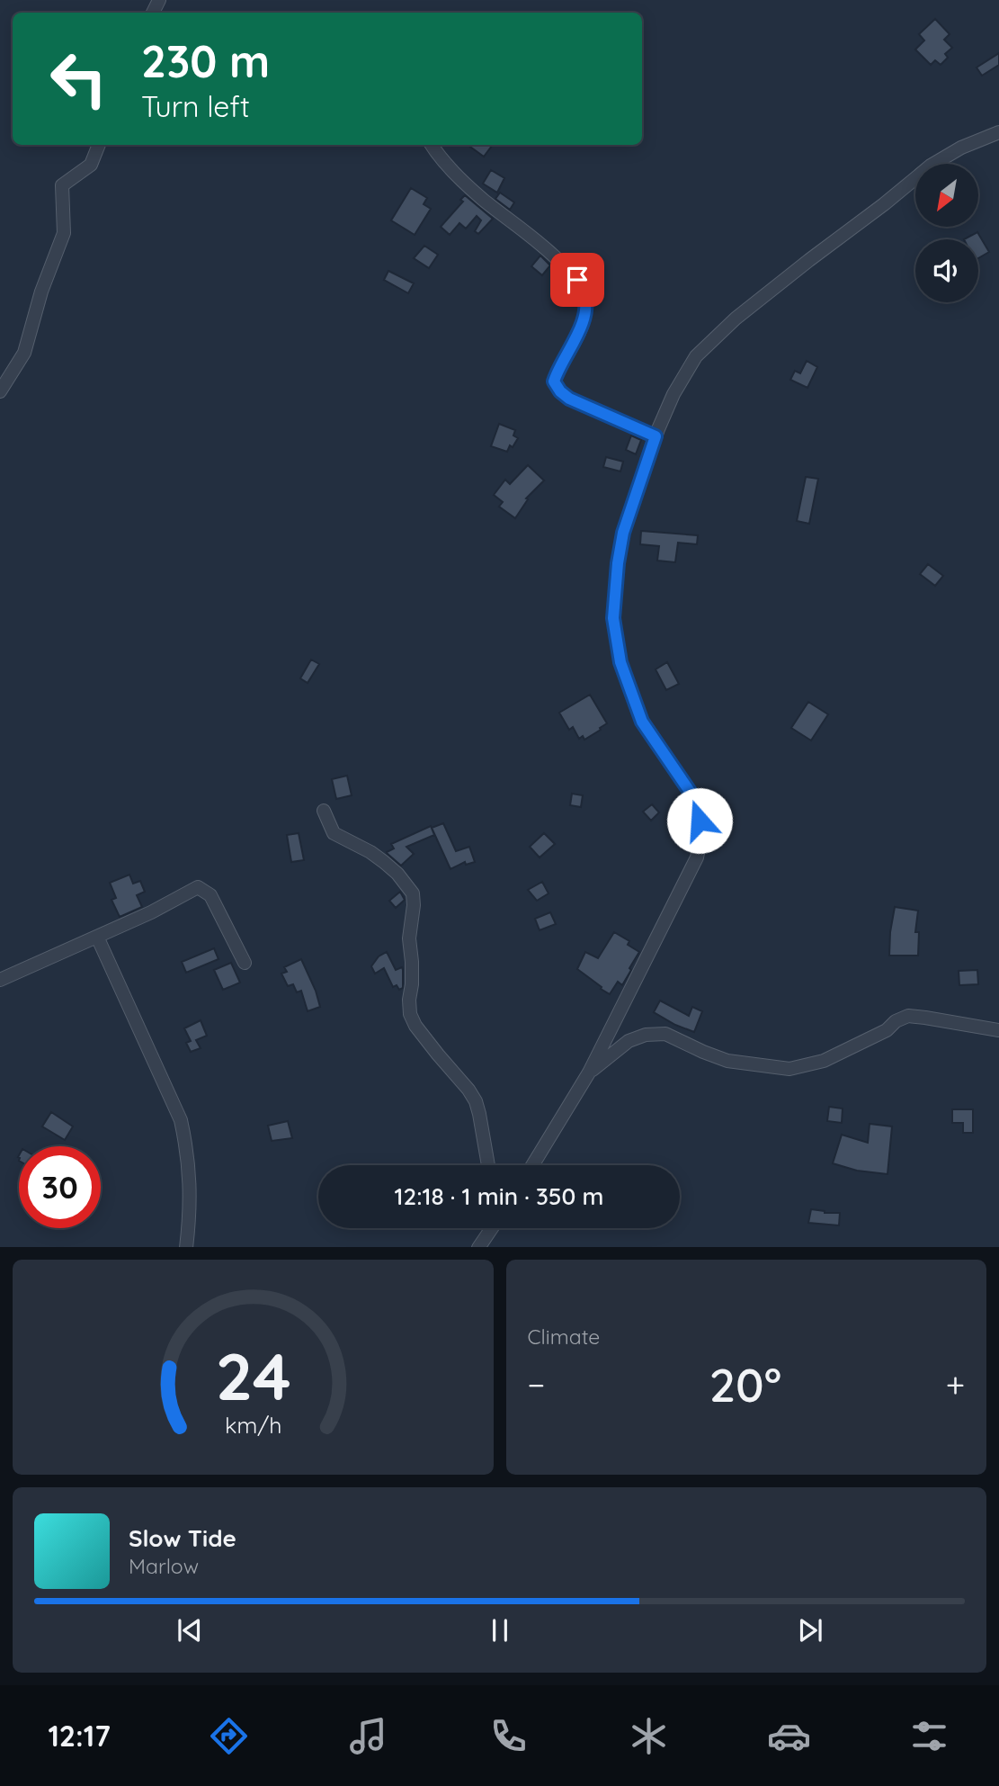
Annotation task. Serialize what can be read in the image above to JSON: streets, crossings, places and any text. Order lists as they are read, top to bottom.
{
  "north": "bottom left",
  "page": {
    "turn": ["230 m", "Turn left"],
    "limit": "30",
    "trip": "12:18 · 1 min · 350 m",
    "tile": "Climate",
    "heat": ["−", "20°", "+"],
    "song": ["Slow Tide", "Marlow"],
    "tabs": "12:17",
    "gauge": ["24", "km/h"]
  }
}
